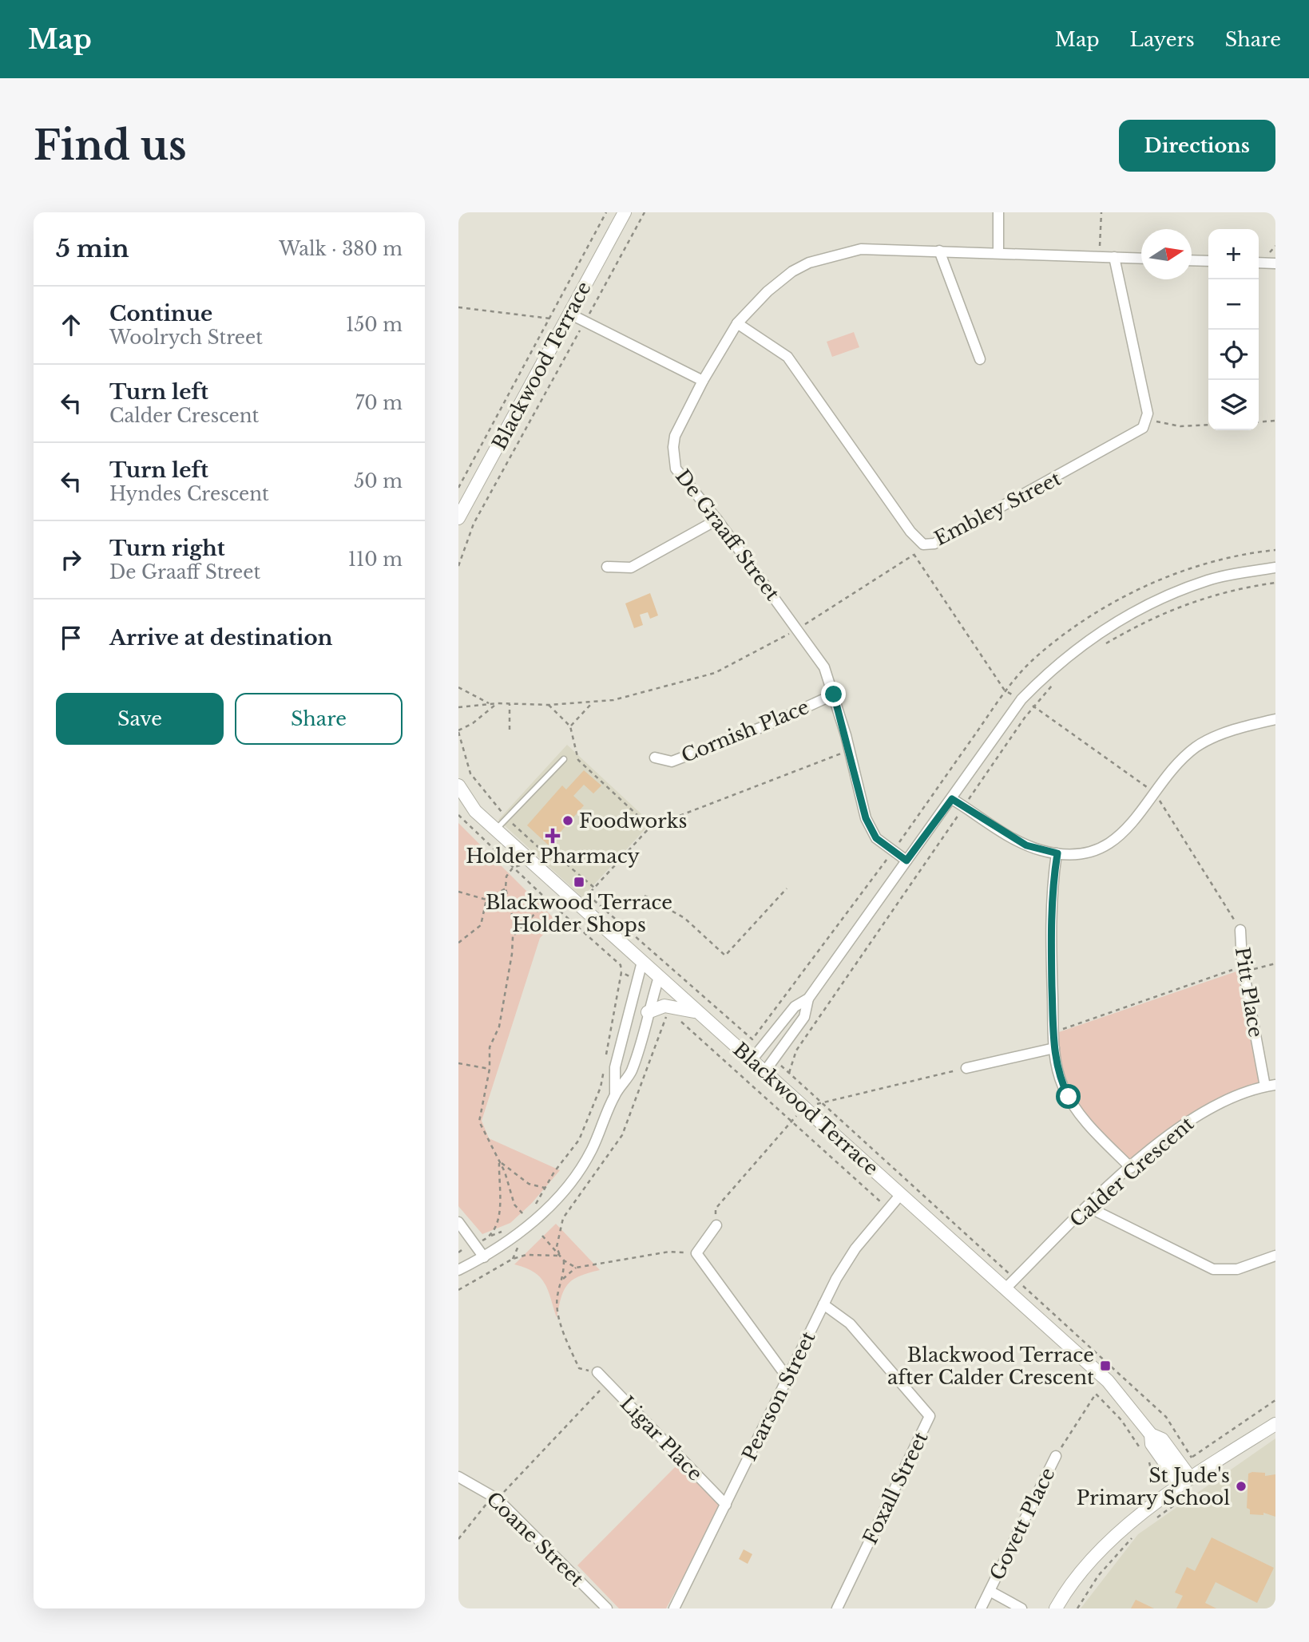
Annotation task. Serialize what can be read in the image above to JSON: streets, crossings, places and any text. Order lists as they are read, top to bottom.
{
  "streets": {
    "street": [
      "Blackwood Terrace",
      "Embley Street",
      "De Graaff Street",
      "Cornish Place",
      "Pitt Place",
      "Calder Crescent",
      "Pearson Street",
      "Ligar Place",
      "Foxall Street",
      "Govett Place",
      "Coane Street"
    ]
  },
  "crossings": [
    ["Blackwood Terrace", "Calder Crescent"],
    ["Blackwood Terrace", "Pearson Street"],
    ["Embley Street", "De Graaff Street"],
    ["De Graaff Street", "Cornish Place"],
    ["Pitt Place", "Calder Crescent"],
    ["Pearson Street", "Ligar Place"],
    ["Pearson Street", "Foxall Street"]
  ],
  "places": {
    "other": ["Foodworks", "St Jude's Primary School"],
    "health": ["Holder Pharmacy"],
    "transit": ["Blackwood Terrace Holder Shops", "Blackwood Terrace after Calder Crescent"]
  },
  "north": "right",
  "page": {
    "header": "Map",
    "nav": ["Map", "Layers", "Share"],
    "buttons": [
      "Directions",
      ["Save", "Share"]
    ],
    "title": "Find us",
    "heading": ["5 min", "Walk · 380 m"],
    "map_buttons": ["+", "−"],
    "list": [
      ["Continue", "Woolrych Street", "150 m"],
      ["Turn left", "Calder Crescent", "70 m"],
      ["Turn left", "Hyndes Crescent", "50 m"],
      ["Turn right", "De Graaff Street", "110 m"],
      "Arrive at destination"
    ]
  }
}
